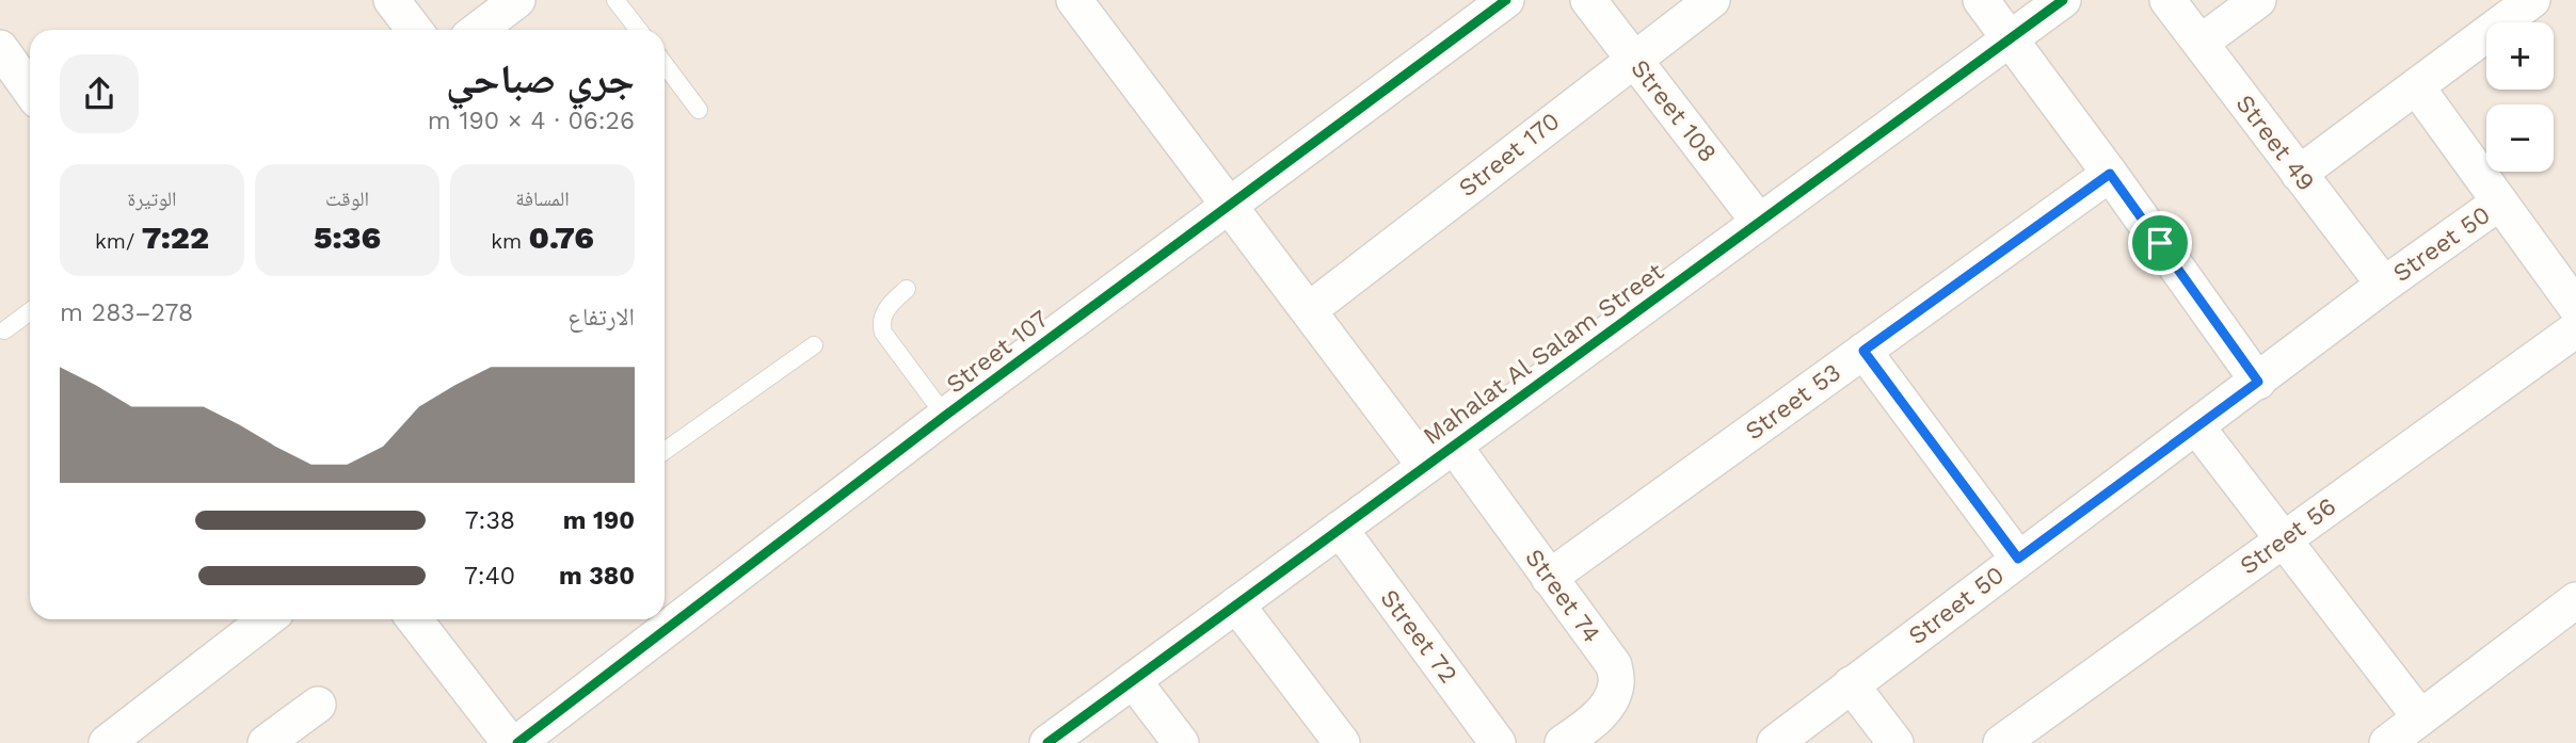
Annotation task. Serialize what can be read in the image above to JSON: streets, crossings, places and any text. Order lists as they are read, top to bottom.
{
  "streets": {
    "street": [
      "Street 108",
      "Street 49",
      "Street 170",
      "Street 50",
      "Street 107",
      "Mahalat Al Salam Street",
      "Street 53",
      "Street 56",
      "Street 74",
      "Street 72"
    ]
  },
  "crossings": [
    ["Street 108", "Street 170"],
    ["Street 108", "Mahalat Al Salam Street"],
    ["Street 49", "Street 50"],
    ["Street 170", "Street 74"],
    ["Street 107", "Street 74"],
    ["Mahalat Al Salam Street", "Street 74"],
    ["Mahalat Al Salam Street", "Street 72"],
    ["Street 53", "Street 74"]
  ],
  "page": {
    "map_buttons": ["+", "−"],
    "heading": ["جري صباحي", "06:26 · 4 × 190 m"],
    "stats": [
      ["المسافة", "0.76 km"],
      ["الوقت", "5:36"],
      ["الوتيرة", "7:22 /km"]
    ],
    "chart": ["الارتفاع", "278–283 m"],
    "list": [
      {
        "name": "190 m",
        "note": "7:38"
      },
      {
        "name": "380 m",
        "note": "7:40"
      }
    ]
  }
}
